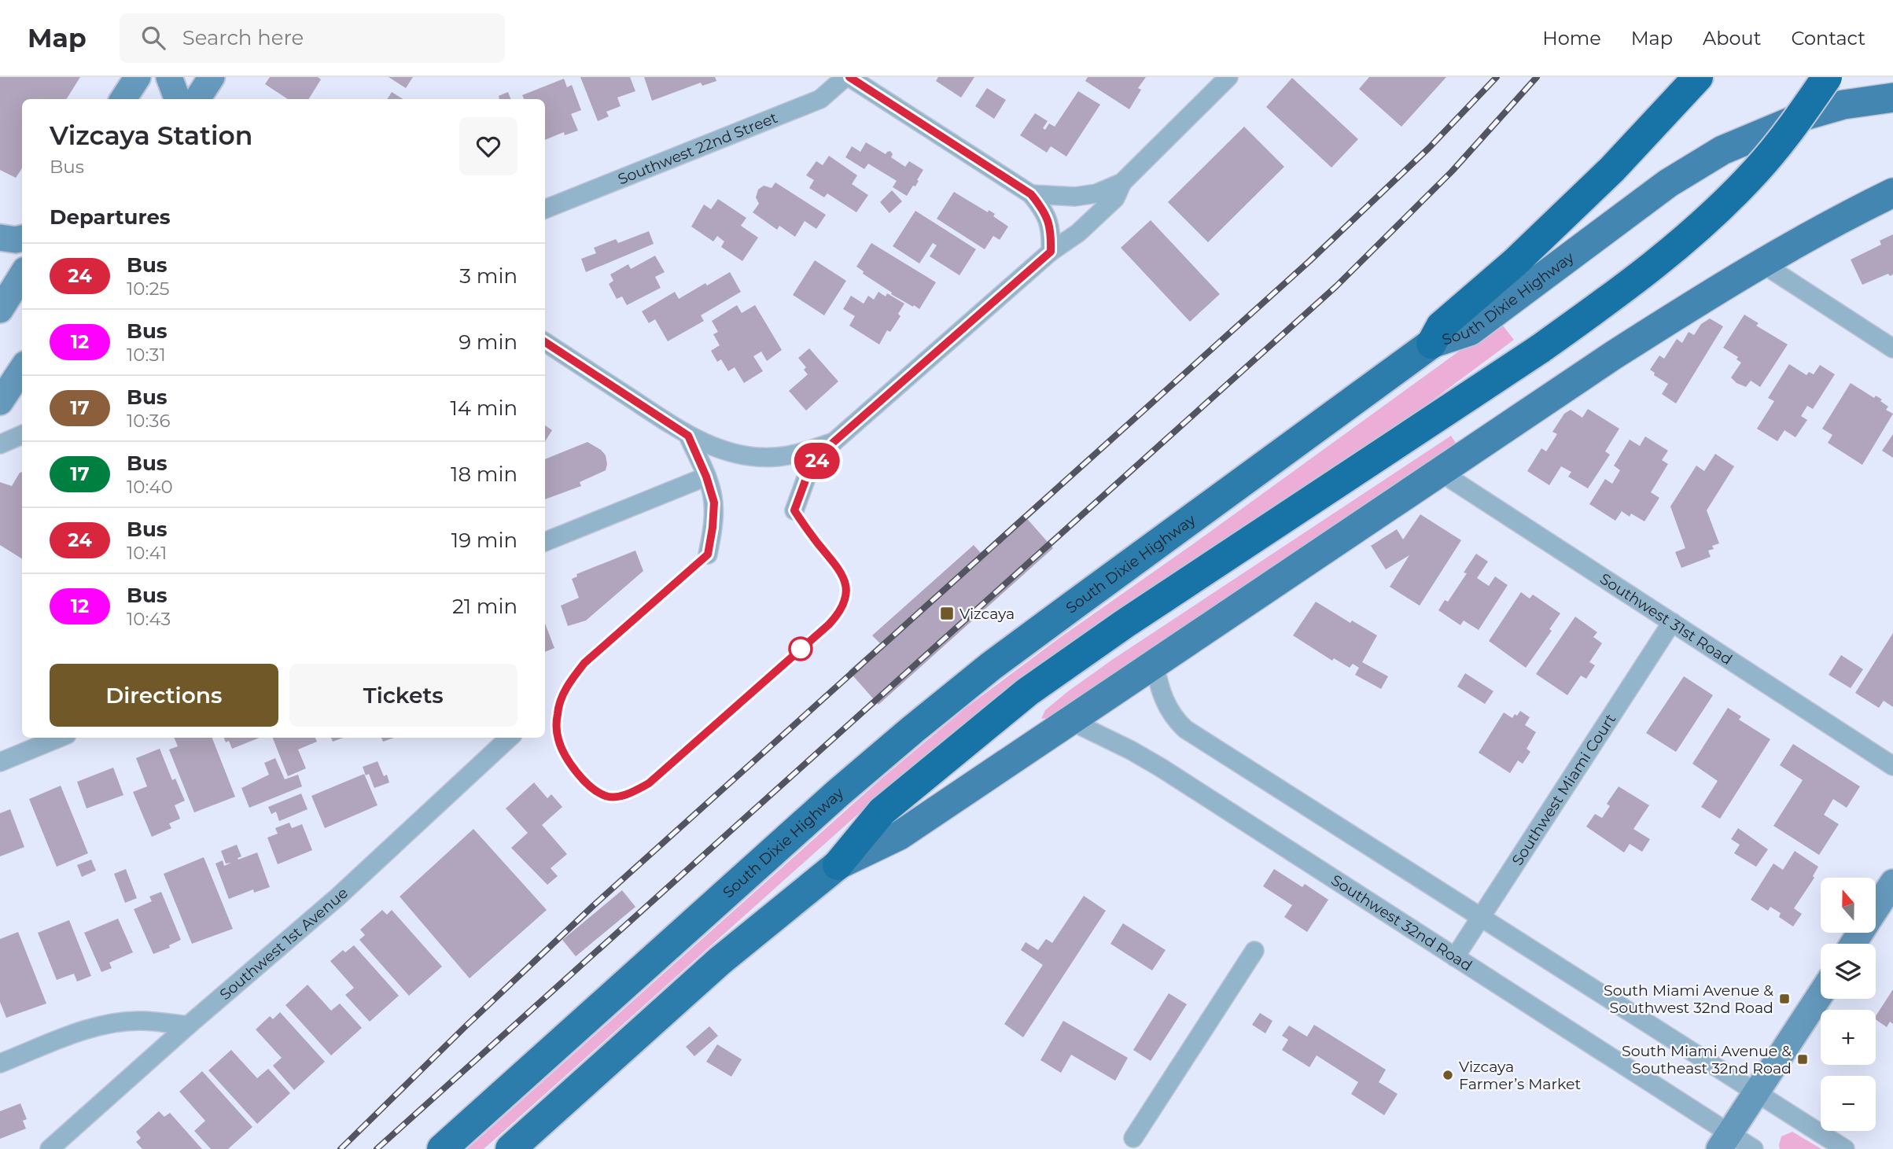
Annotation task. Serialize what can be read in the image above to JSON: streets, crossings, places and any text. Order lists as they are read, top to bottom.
{
  "streets": {
    "highway": ["South Dixie Highway"],
    "street": [
      "Southwest 22nd Street",
      "Southwest 31st Road",
      "Southwest Miami Court",
      "Southwest 32nd Road",
      "Southwest 1st Avenue"
    ]
  },
  "crossings": [
    ["Southwest 31st Road", "Southwest Miami Court"],
    ["Southwest Miami Court", "Southwest 32nd Road"]
  ],
  "places": {
    "transit": ["Vizcaya", "South Miami Avenue & Southwest 32nd Road", "South Miami Avenue & Southeast 32nd Road"],
    "other": ["Vizcaya Farmer’s Market"]
  },
  "lines": ["bus line 24"],
  "north": "top",
  "page": {
    "header": "Map",
    "search": "Search here",
    "nav": [
      "Home",
      "Map",
      "About",
      "Contact"
    ],
    "on_map": "24",
    "heading": [
      ["Vizcaya Station", "Bus"],
      "Departures"
    ],
    "list": [
      {
        "mark": "24",
        "name": "Bus",
        "note": "10:25",
        "value": "3 min"
      },
      {
        "mark": "12",
        "name": "Bus",
        "note": "10:31",
        "value": "9 min"
      },
      {
        "mark": "17",
        "name": "Bus",
        "note": "10:36",
        "value": "14 min"
      },
      {
        "mark": "17",
        "name": "Bus",
        "note": "10:40",
        "value": "18 min"
      },
      {
        "mark": "24",
        "name": "Bus",
        "note": "10:41",
        "value": "19 min"
      },
      {
        "mark": "12",
        "name": "Bus",
        "note": "10:43",
        "value": "21 min"
      }
    ],
    "buttons": ["Directions", "Tickets"],
    "map_buttons": ["+", "−"]
  }
}
